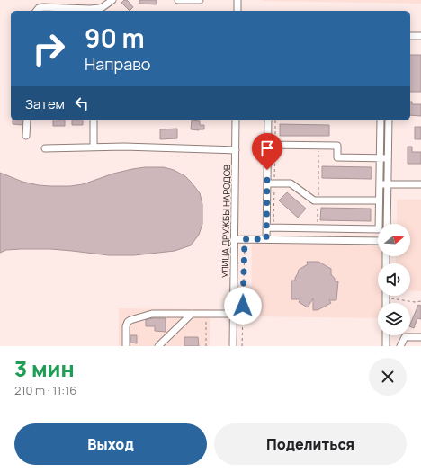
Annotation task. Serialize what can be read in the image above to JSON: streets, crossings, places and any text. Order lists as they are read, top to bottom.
{
  "streets": {
    "street": ["УЛИЦА ДРУЖБЫ НАРОДОВ"]
  },
  "north": "right",
  "page": {
    "turn": ["90 m", "Направо"],
    "then": "Затем",
    "heading": ["3 мин", "210 m · 11:16"],
    "buttons": ["Выход", "Поделиться"]
  }
}
